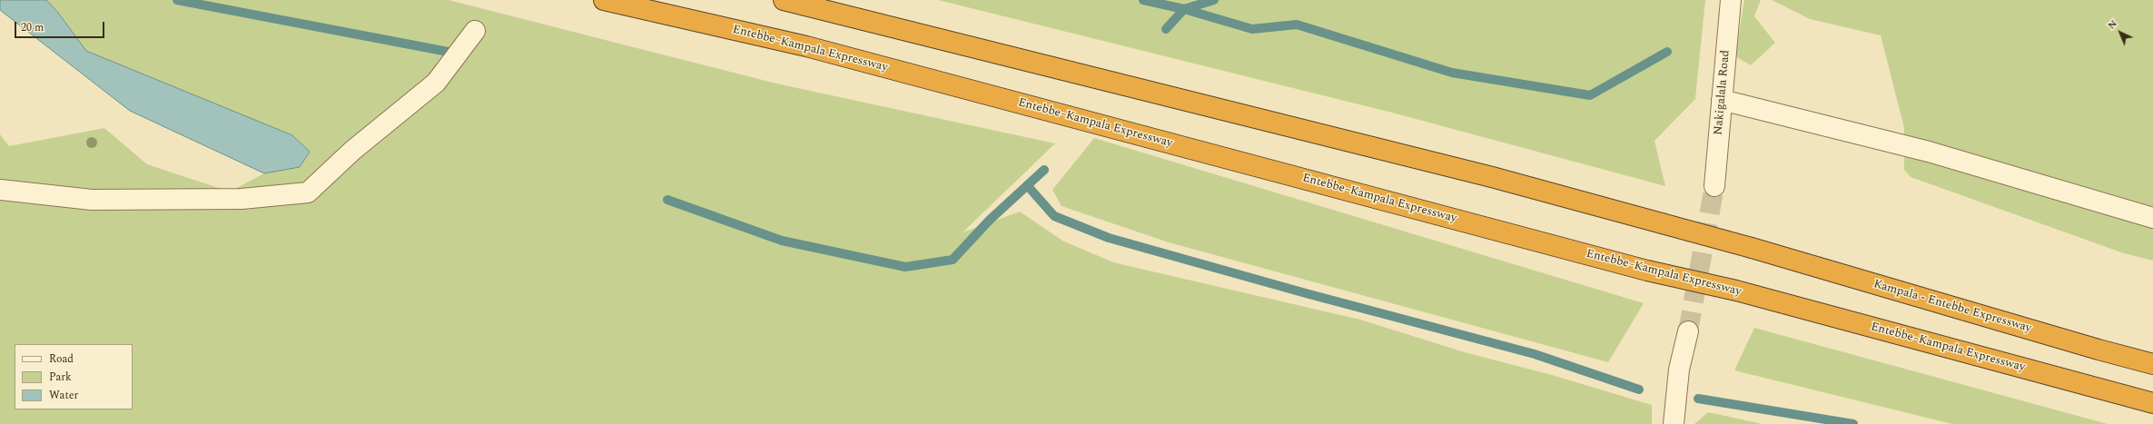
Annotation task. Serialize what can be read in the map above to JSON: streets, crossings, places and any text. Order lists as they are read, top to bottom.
{
  "streets": {
    "highway": ["Entebbe–Kampala Expressway", "Kampala - Entebbe Expressway"],
    "street": ["Nakigalala Road"]
  },
  "legend": ["Road", "Park", "Water"],
  "scale_bar": "20 m",
  "north": "top left"
}
